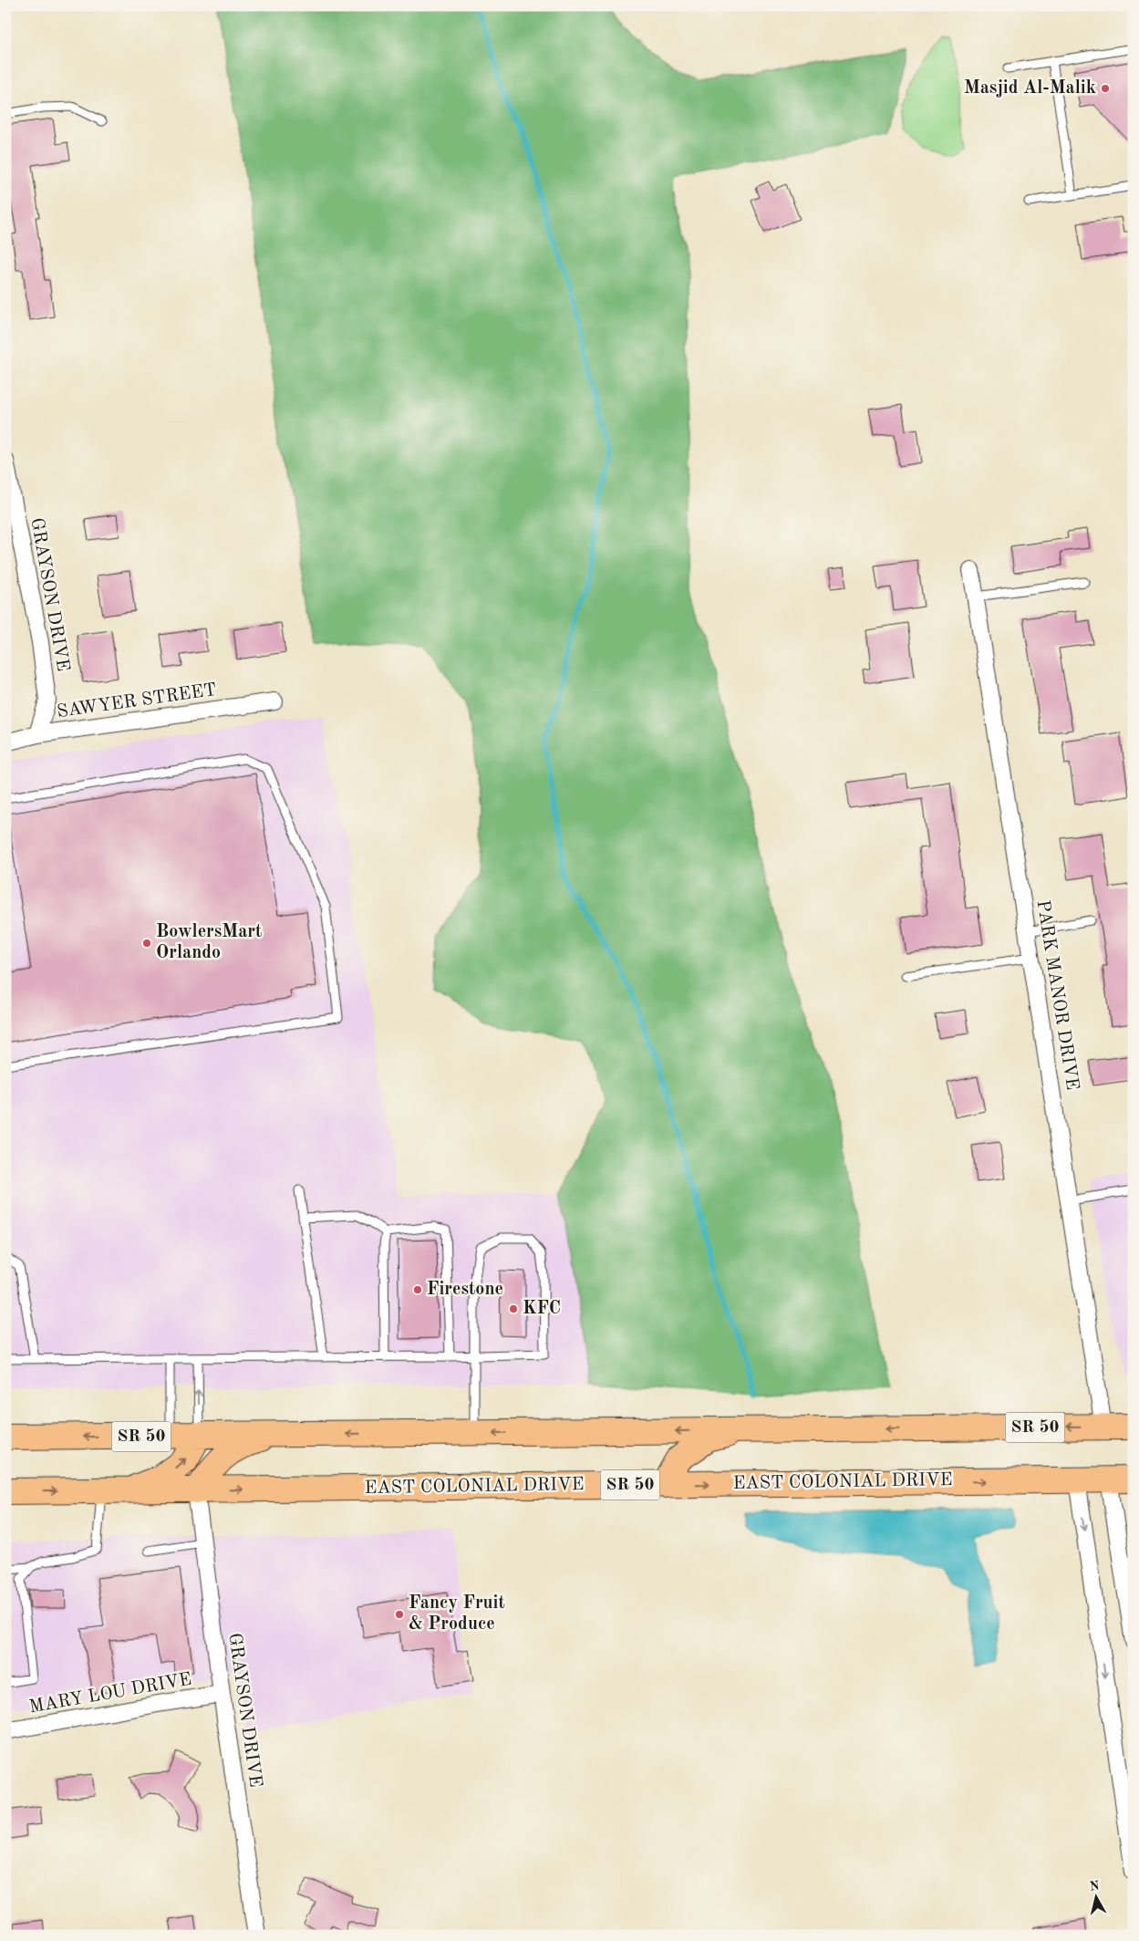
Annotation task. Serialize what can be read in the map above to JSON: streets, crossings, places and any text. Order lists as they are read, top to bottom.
{
  "streets": {
    "highway": ["SR 50", "EAST COLONIAL DRIVE"],
    "street": [
      "GRAYSON DRIVE",
      "SAWYER STREET",
      "PARK MANOR DRIVE",
      "MARY LOU DRIVE"
    ]
  },
  "crossings": [
    ["GRAYSON DRIVE", "SAWYER STREET"],
    ["GRAYSON DRIVE", "EAST COLONIAL DRIVE"],
    ["GRAYSON DRIVE", "MARY LOU DRIVE"],
    ["PARK MANOR DRIVE", "SR 50"]
  ],
  "places": [
    "Masjid Al-Malik",
    "BowlersMart Orlando",
    "Firestone",
    "KFC",
    "Fancy Fruit & Produce"
  ],
  "north": "top"
}
